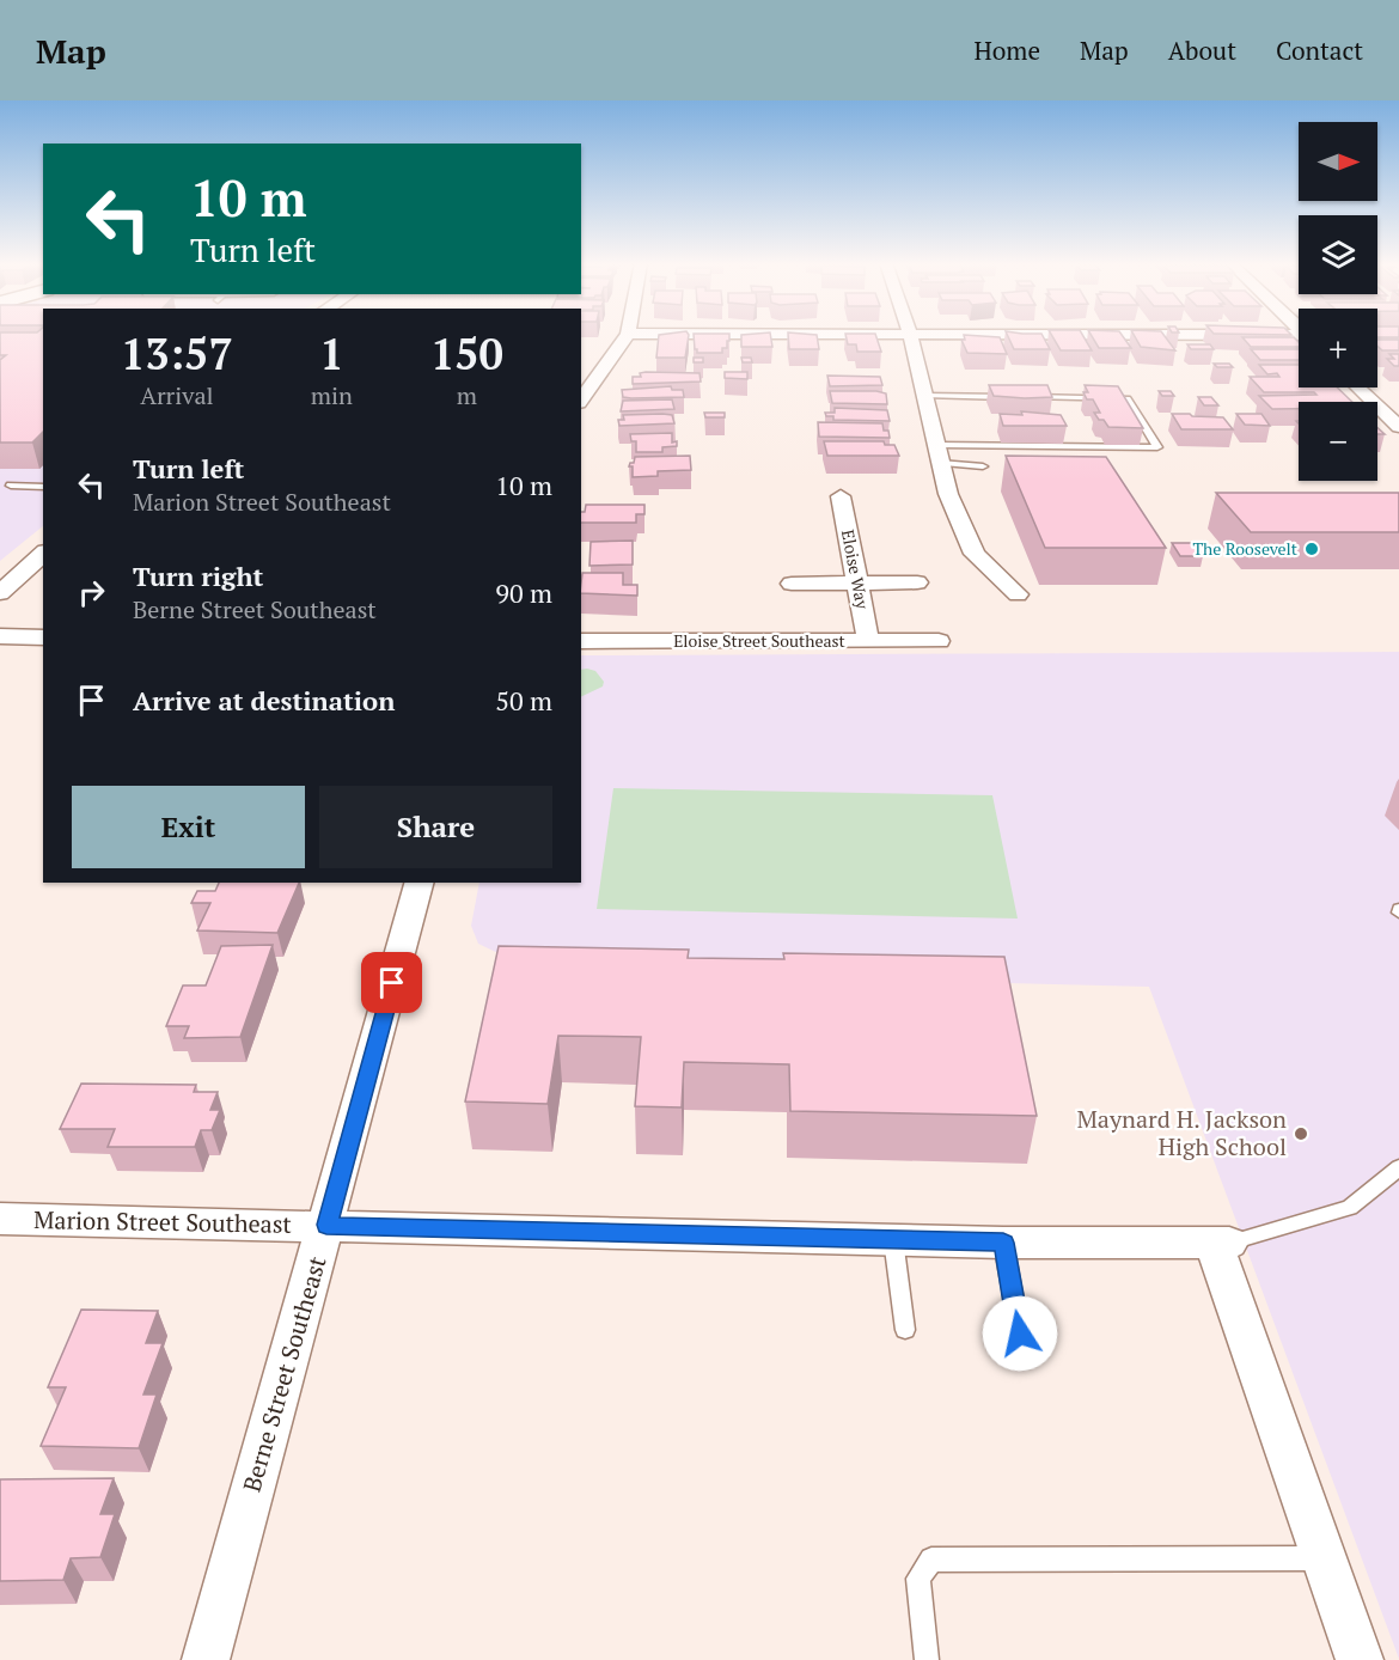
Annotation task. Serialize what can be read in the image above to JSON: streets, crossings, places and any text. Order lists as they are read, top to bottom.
{
  "streets": {
    "street": [
      "Eloise Way",
      "Eloise Street Southeast",
      "Marion Street Southeast",
      "Berne Street Southeast"
    ]
  },
  "crossings": [
    ["Eloise Way", "Eloise Street Southeast"],
    ["Marion Street Southeast", "Berne Street Southeast"]
  ],
  "places": ["The Roosevelt", "Maynard H. Jackson High School"],
  "north": "right",
  "page": {
    "header": "Map",
    "nav": [
      "Home",
      "Map",
      "About",
      "Contact"
    ],
    "map_buttons": ["+", "−"],
    "turn": ["10 m", "Turn left"],
    "eta": [
      "13:57",
      "Arrival",
      "1",
      "min",
      "150",
      "m"
    ],
    "list": [
      {
        "name": "Turn left",
        "note": "Marion Street Southeast",
        "value": "10 m"
      },
      {
        "name": "Turn right",
        "note": "Berne Street Southeast",
        "value": "90 m"
      },
      {
        "name": "Arrive at destination",
        "value": "50 m"
      }
    ],
    "buttons": ["Exit", "Share"]
  }
}
